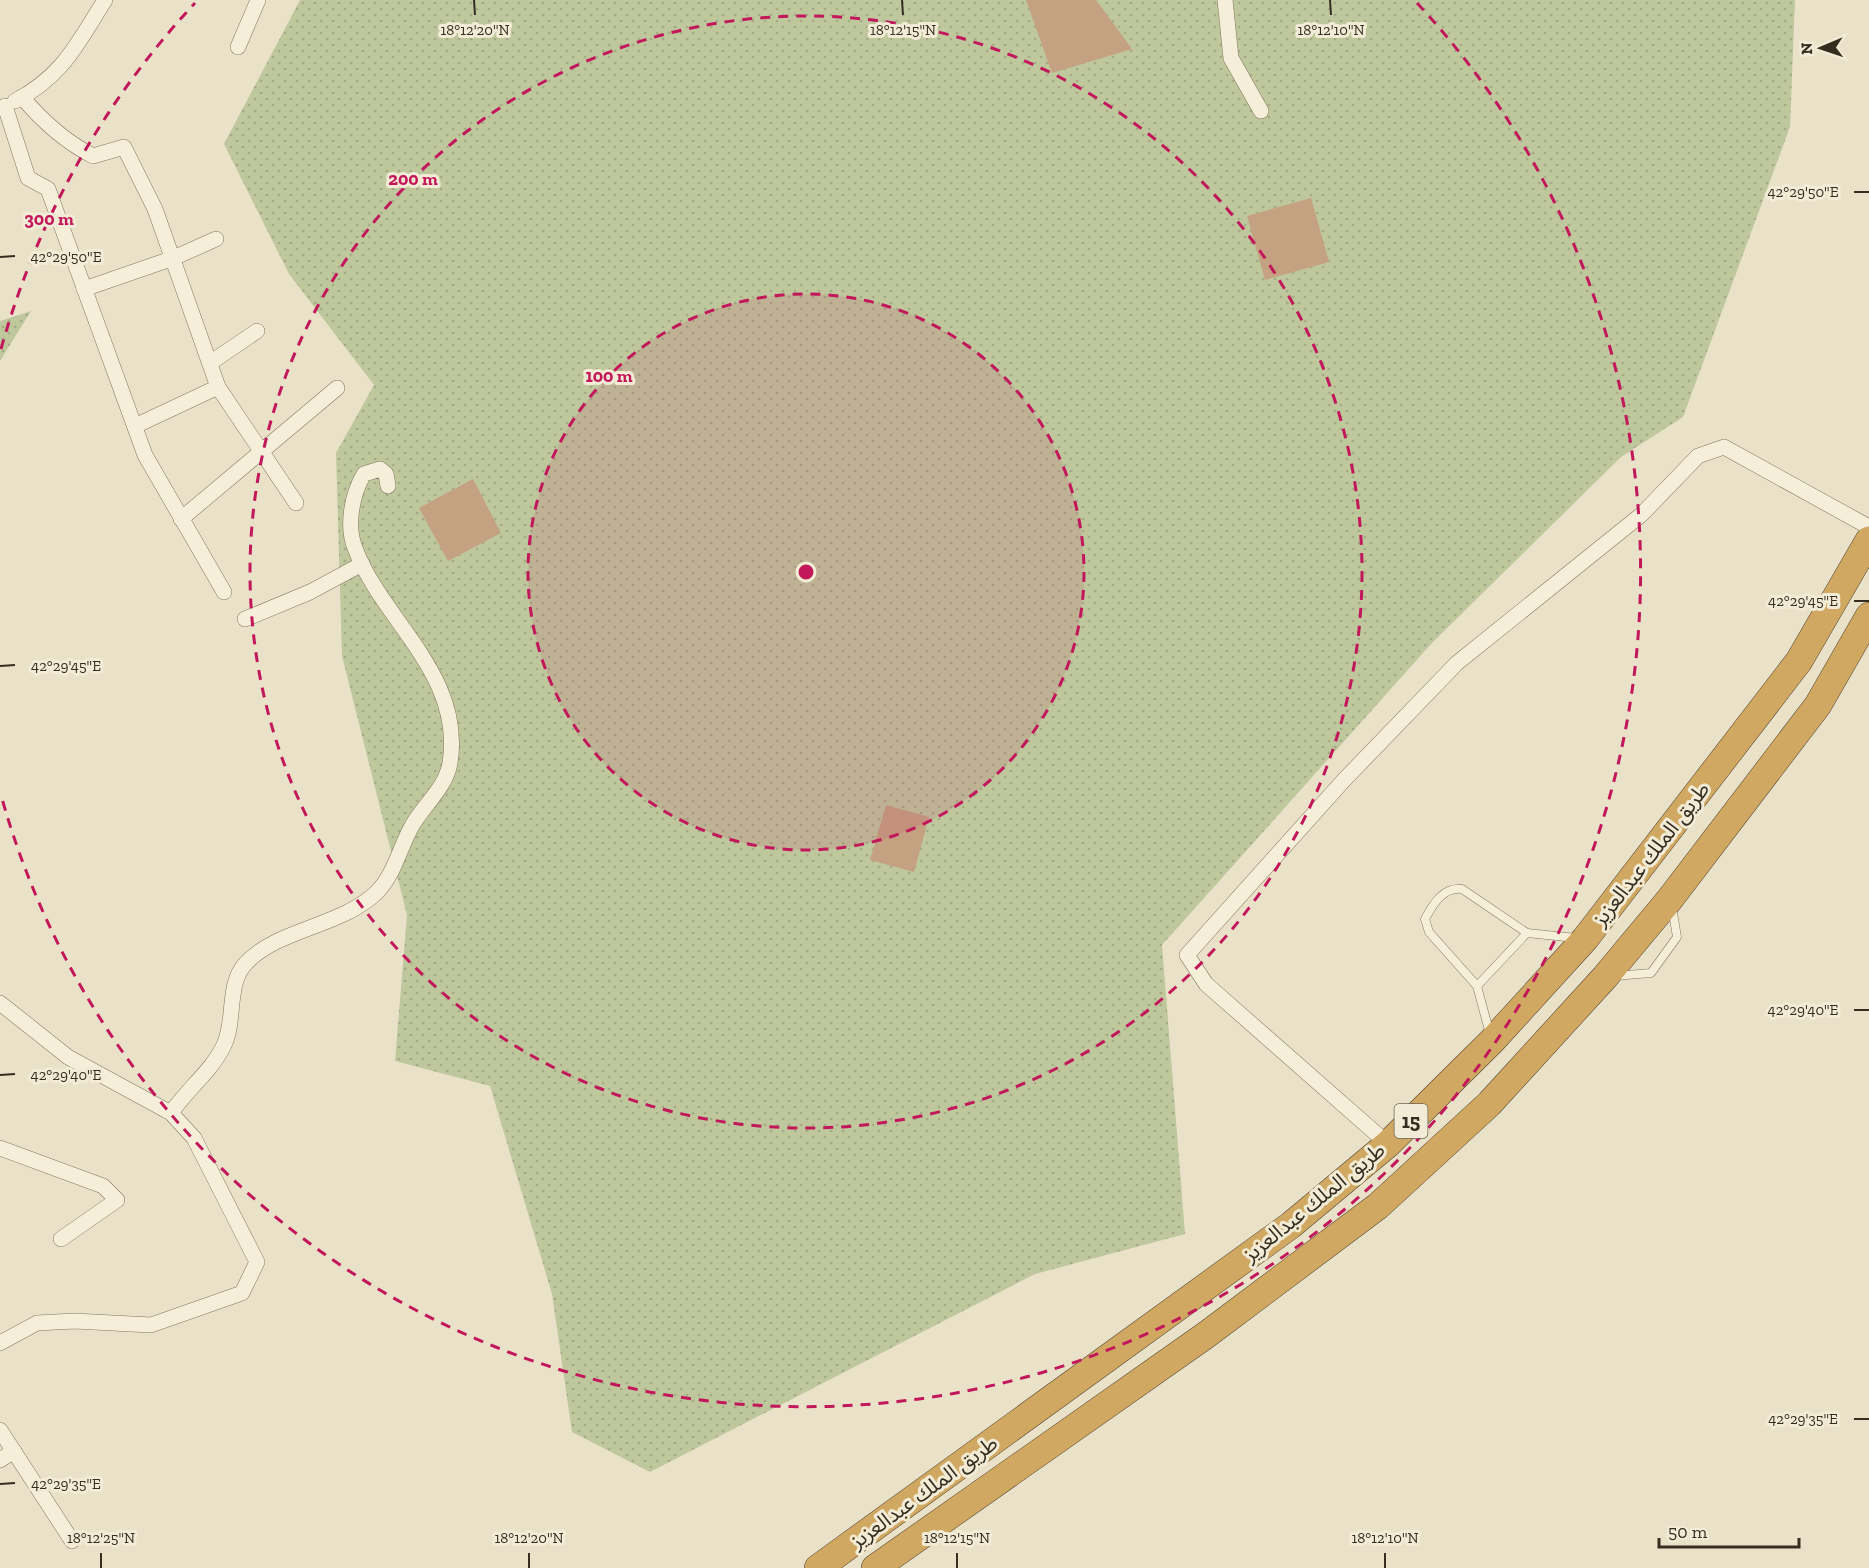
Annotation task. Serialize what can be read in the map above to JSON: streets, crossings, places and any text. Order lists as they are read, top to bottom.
{
  "streets": {
    "highway": ["طريق الملك عبدالعزيز", "15"]
  },
  "scale_bar": "50 m",
  "north": "left",
  "coordinates": [
    "18°12'20\"N",
    "18°12'15\"N",
    "18°12'10\"N",
    "42°29'50\"E",
    "42°29'45\"E",
    "42°29'40\"E",
    "42°29'35\"E",
    "18°12'25\"N"
  ],
  "rings": ["200 m", "300 m", "100 m"]
}
